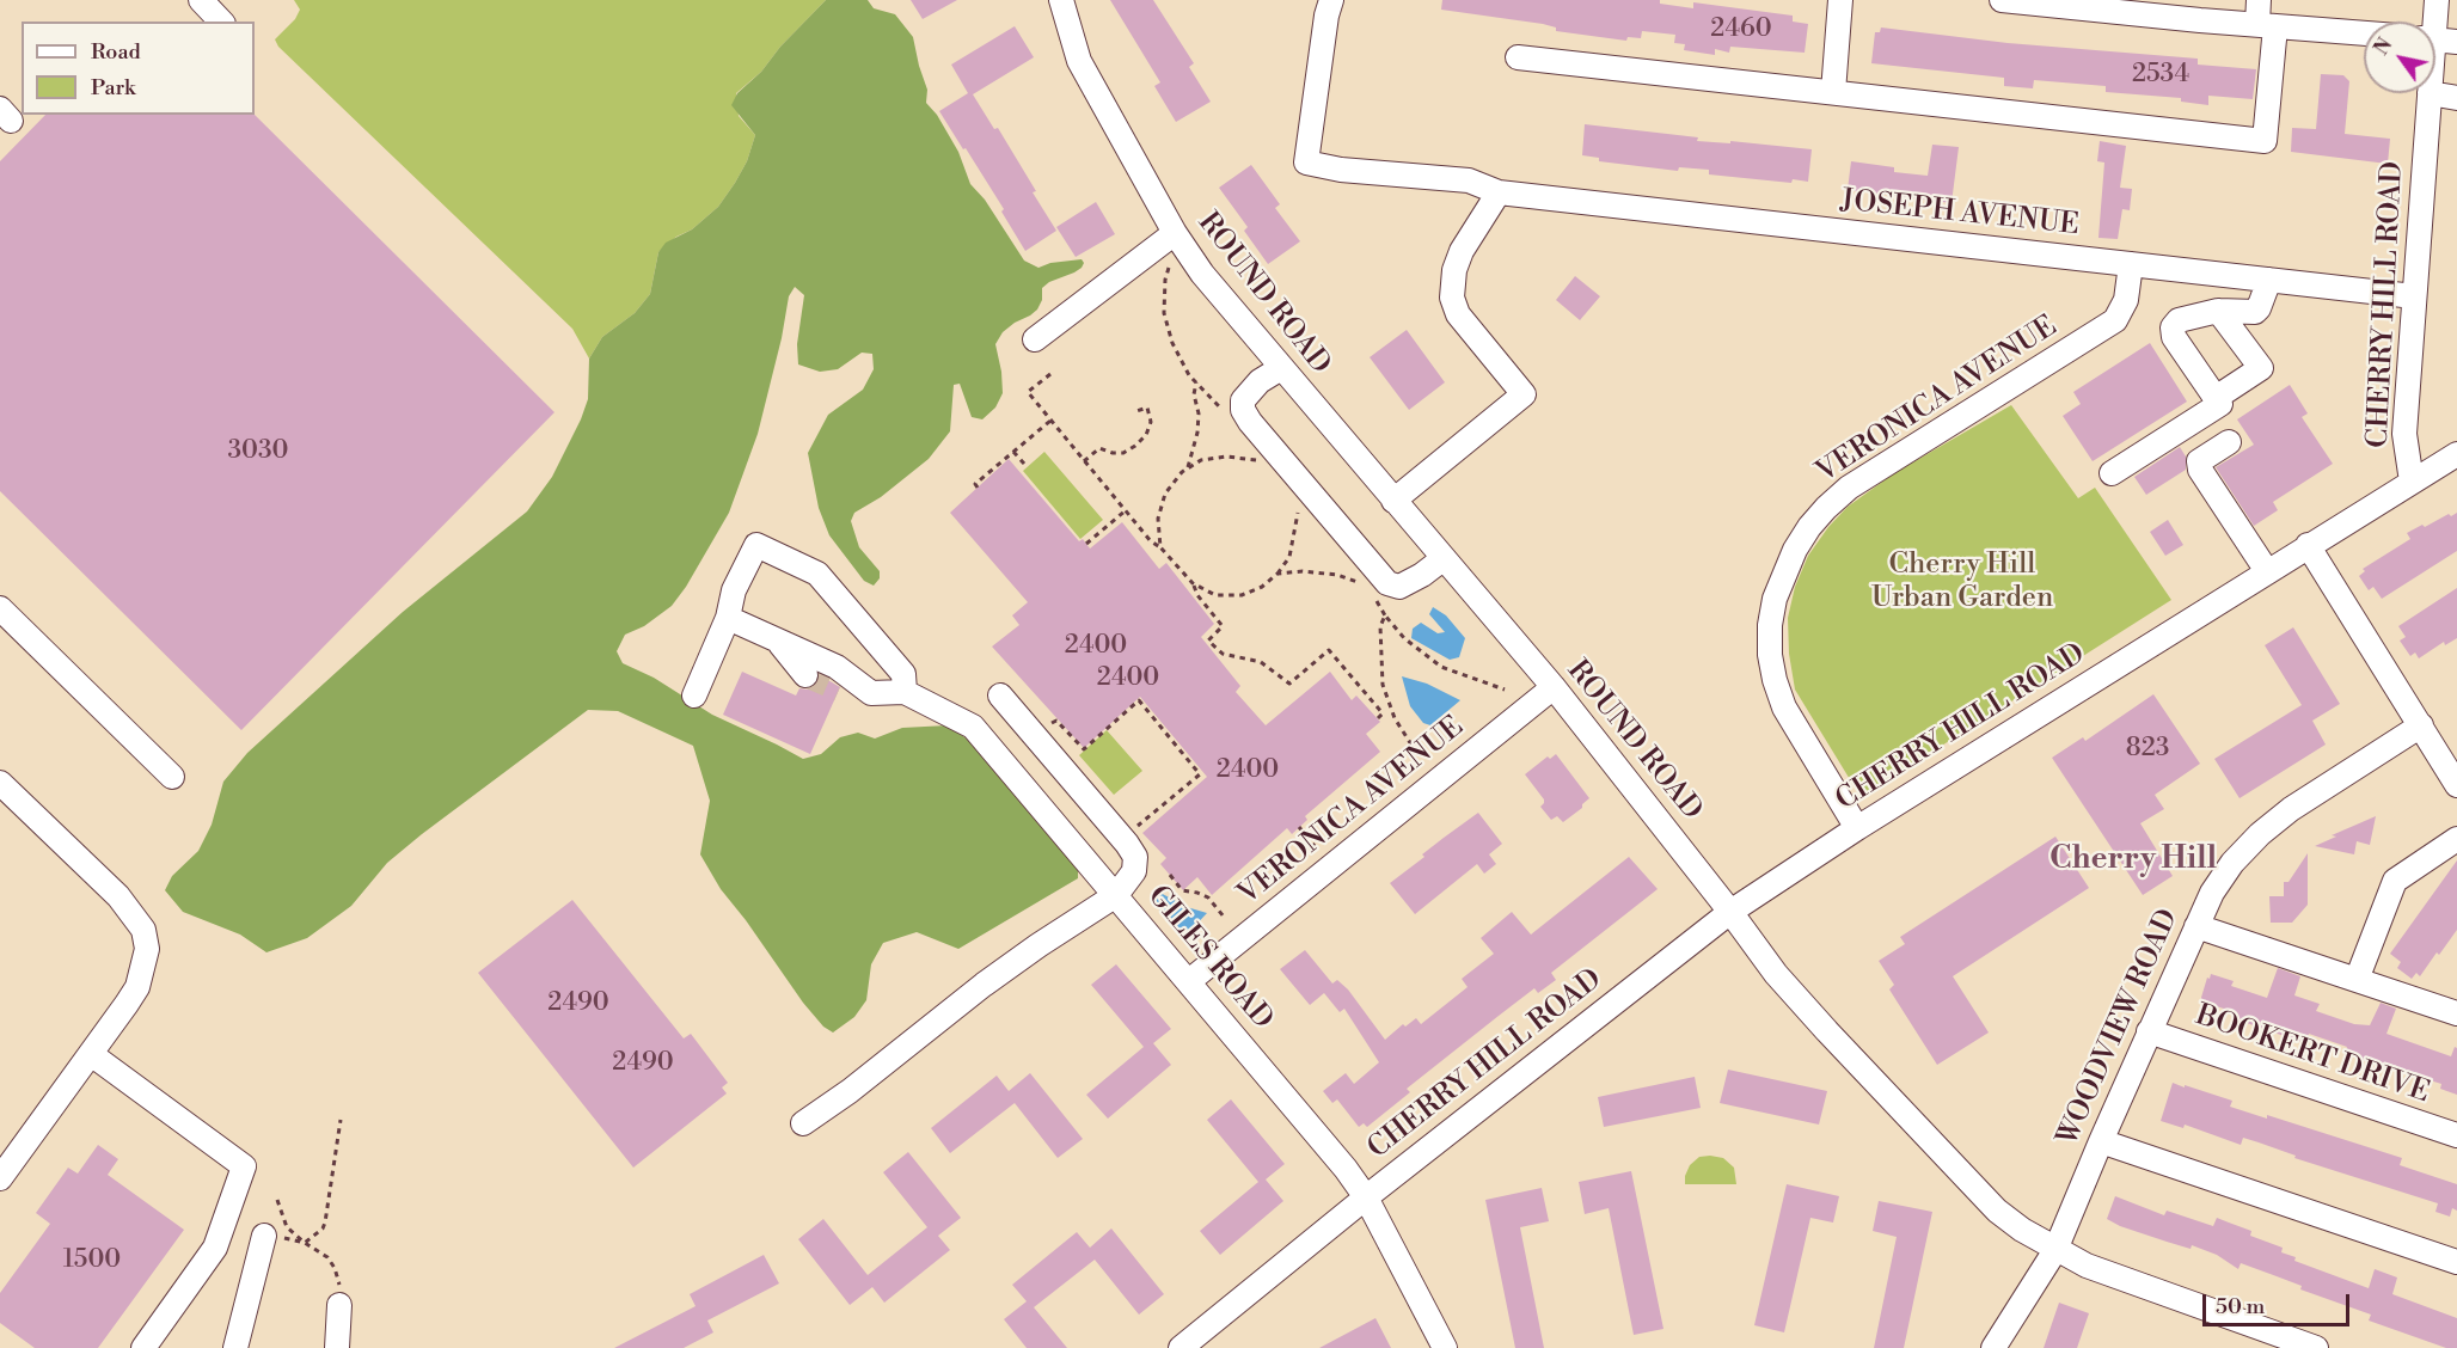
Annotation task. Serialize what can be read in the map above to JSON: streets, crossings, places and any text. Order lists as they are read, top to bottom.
{
  "streets": {
    "street": [
      "JOSEPH AVENUE",
      "ROUND ROAD",
      "CHERRY HILL ROAD",
      "VERONICA AVENUE",
      "GILES ROAD",
      "WOODVIEW ROAD",
      "BOOKERT DRIVE"
    ]
  },
  "crossings": [
    ["JOSEPH AVENUE", "CHERRY HILL ROAD"],
    ["JOSEPH AVENUE", "VERONICA AVENUE"],
    ["ROUND ROAD", "CHERRY HILL ROAD"],
    ["ROUND ROAD", "VERONICA AVENUE"],
    ["ROUND ROAD", "WOODVIEW ROAD"],
    ["CHERRY HILL ROAD", "VERONICA AVENUE"],
    ["CHERRY HILL ROAD", "GILES ROAD"],
    ["VERONICA AVENUE", "GILES ROAD"],
    ["WOODVIEW ROAD", "BOOKERT DRIVE"]
  ],
  "districts": ["Cherry Hill"],
  "parks": ["Cherry Hill Urban Garden"],
  "house_numbers": [
    "2460",
    "2534",
    "3030",
    "2400",
    "2400",
    "823",
    "2400",
    "2490",
    "2490",
    "1500"
  ],
  "legend": ["Road", "Park"],
  "scale_bar": "50 m",
  "north": "top left"
}
